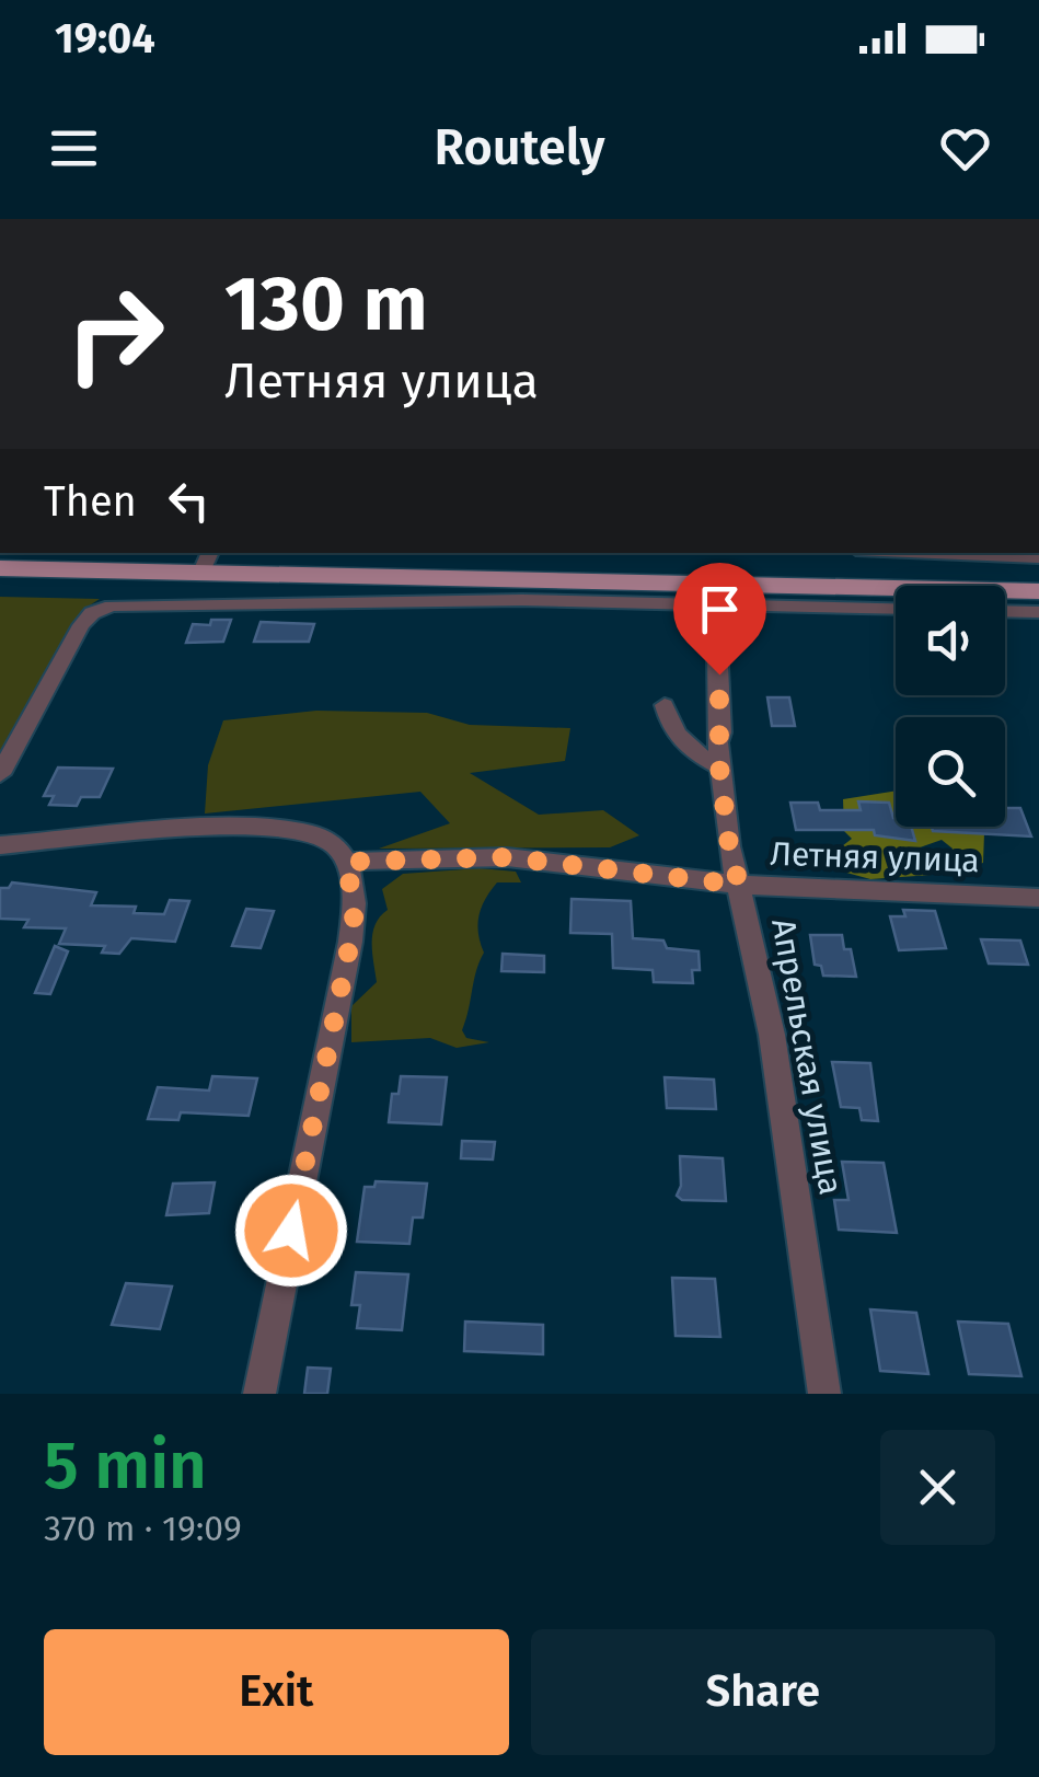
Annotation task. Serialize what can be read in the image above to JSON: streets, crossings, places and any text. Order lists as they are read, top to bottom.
{
  "streets": {
    "street": ["Летняя улица", "Апрельская улица"]
  },
  "crossings": [
    ["Летняя улица", "Апрельская улица"]
  ],
  "page": {
    "status": "19:04",
    "header": "Routely",
    "turn": ["130 m", "Летняя улица"],
    "then": "Then",
    "heading": ["5 min", "370 m · 19:09"],
    "buttons": ["Exit", "Share"]
  }
}
